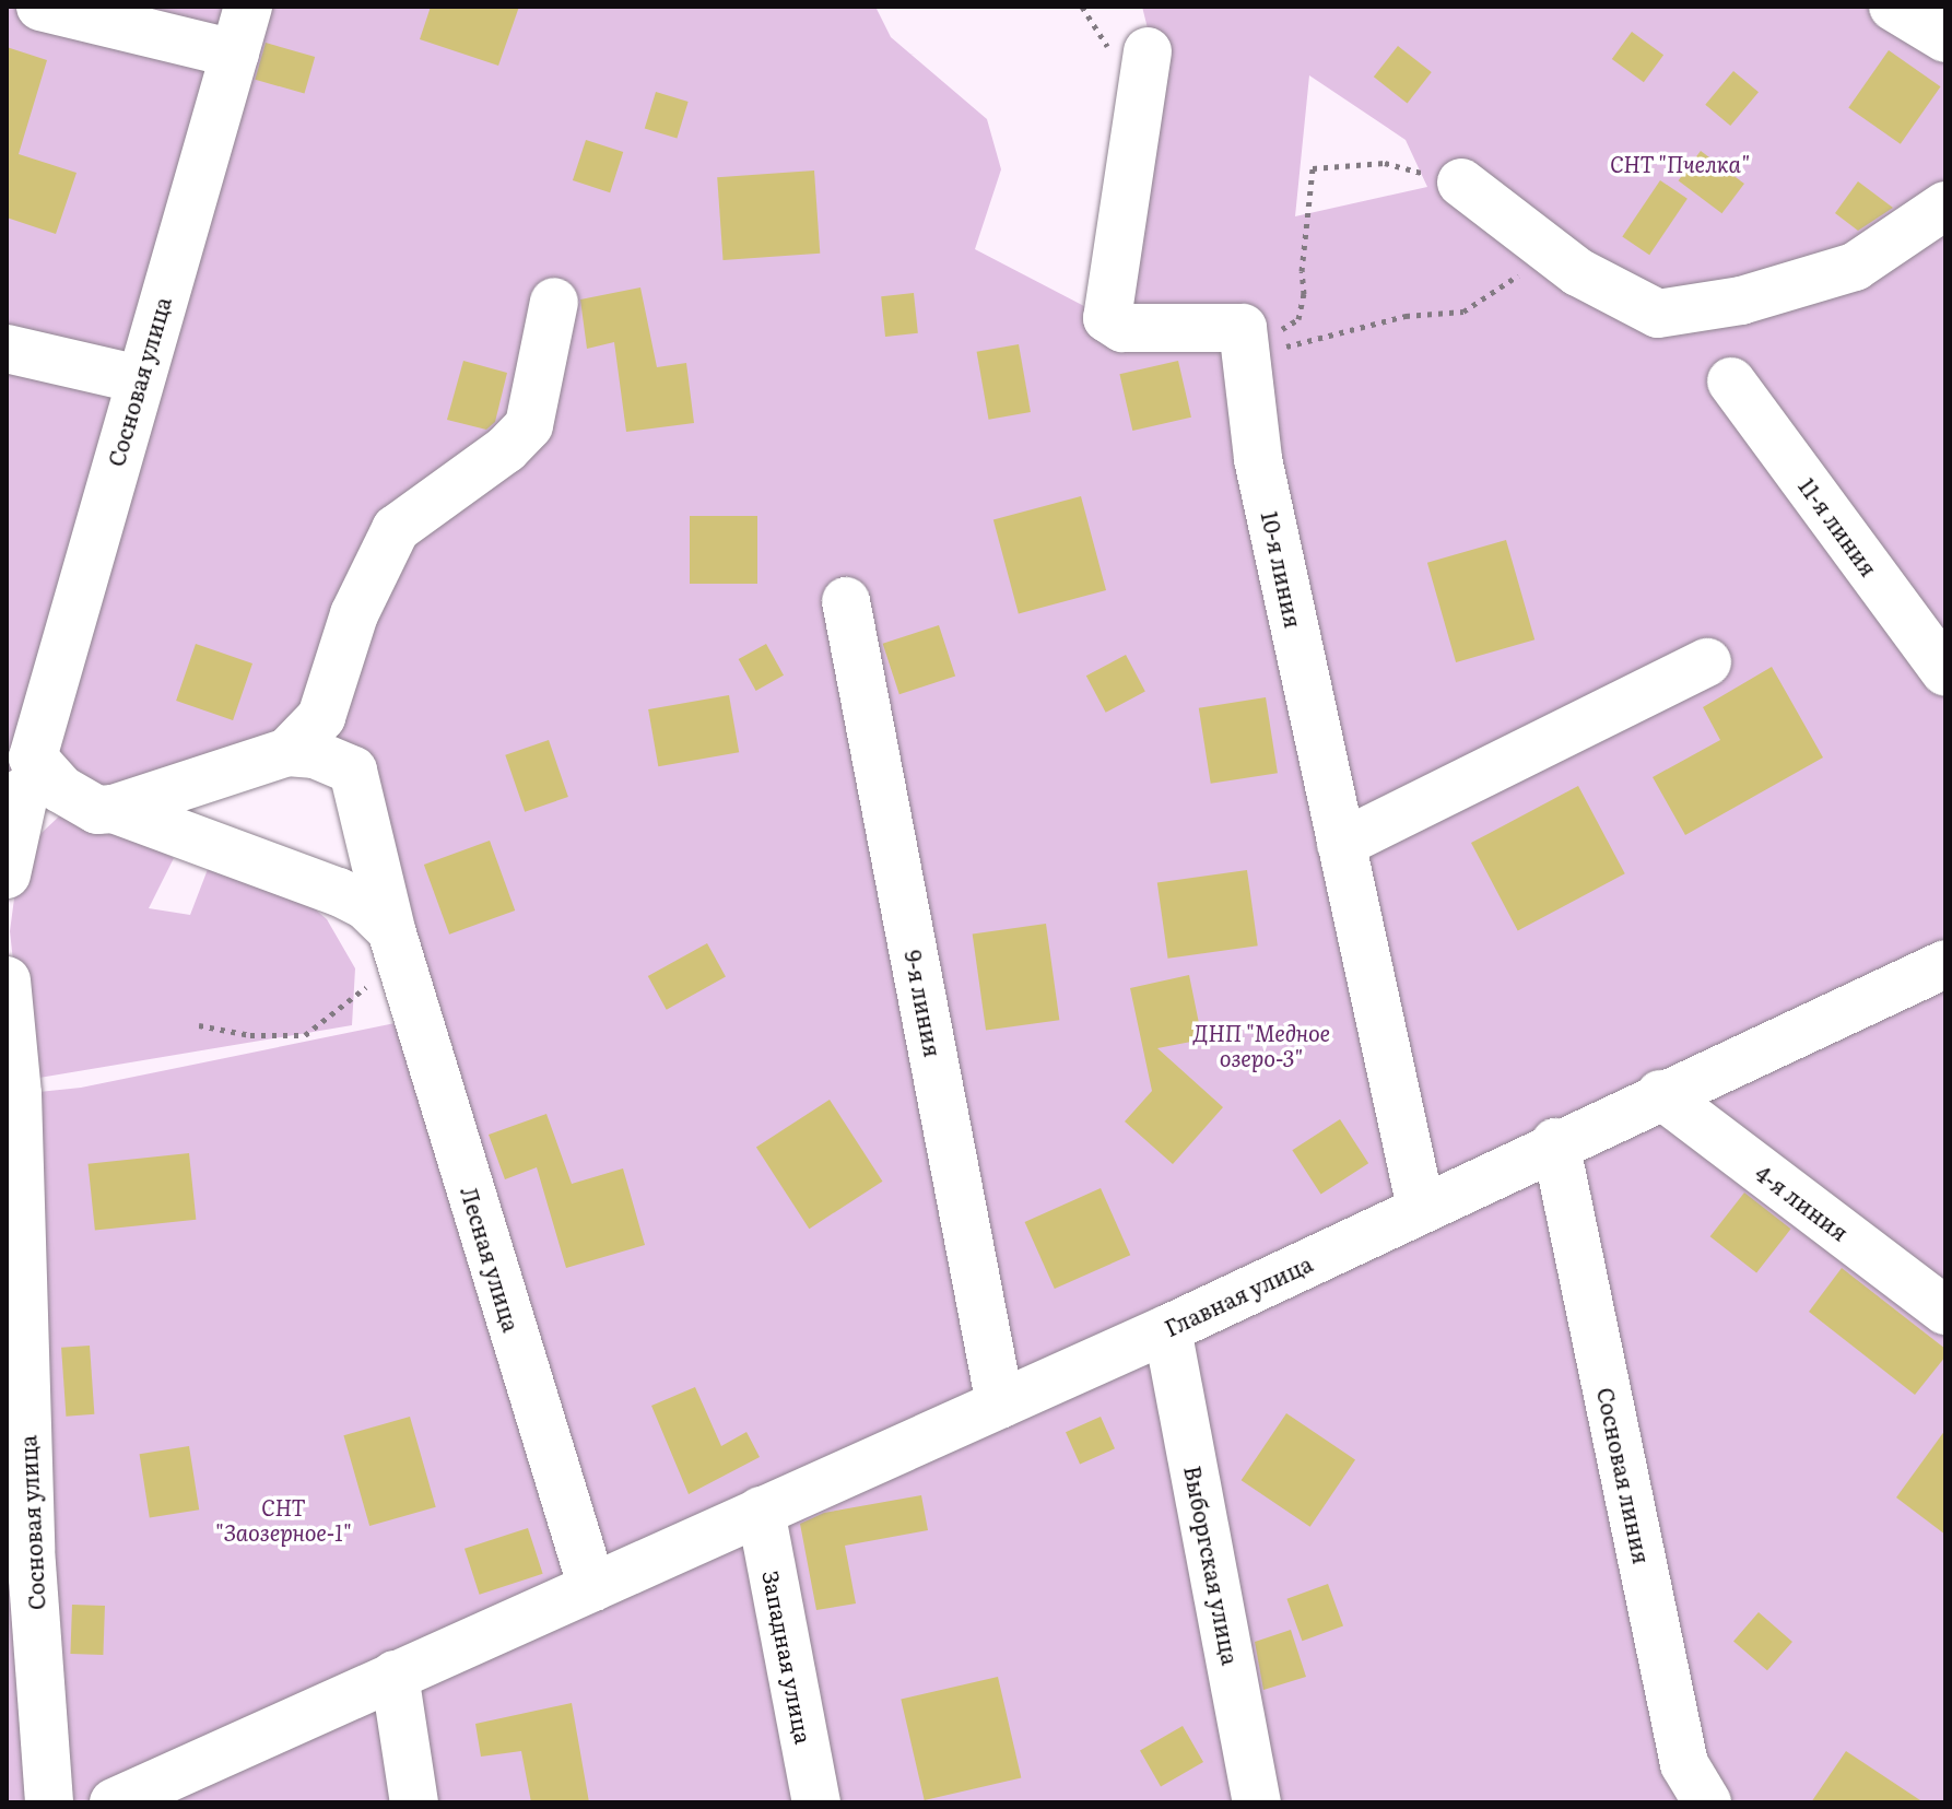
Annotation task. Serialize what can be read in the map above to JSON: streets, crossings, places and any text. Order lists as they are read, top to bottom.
{
  "streets": {
    "street": [
      "Сосновая улица",
      "11-я линия",
      "10-я линия",
      "9-я линия",
      "4-я линия",
      "Лесная улица",
      "Главная улица",
      "Сосновая линия",
      "Выборгская улица",
      "Западная улица"
    ]
  },
  "crossings": [
    ["10-я линия", "Главная улица"],
    ["9-я линия", "Главная улица"],
    ["4-я линия", "Главная улица"],
    ["Лесная улица", "Главная улица"],
    ["Главная улица", "Сосновая линия"],
    ["Главная улица", "Выборгская улица"],
    ["Главная улица", "Западная улица"]
  ],
  "parks": ["СНТ \"Пчелка\"", "ДНП \"Медное озеро-3\"", "СНТ \"Заозерное-1\""]
}
